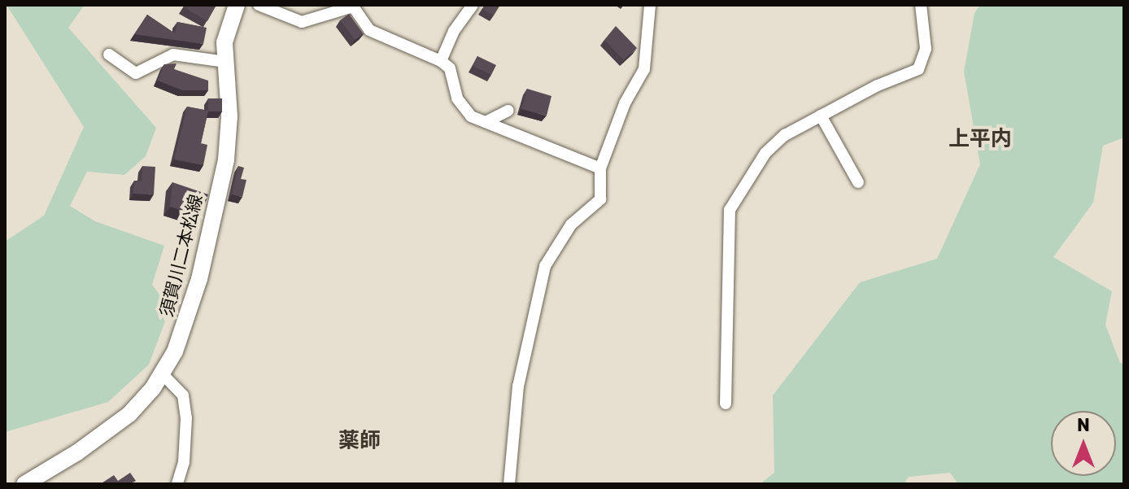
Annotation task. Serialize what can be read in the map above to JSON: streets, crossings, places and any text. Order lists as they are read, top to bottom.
{
  "streets": {
    "main road": ["須賀川二本松線"]
  },
  "districts": ["上平内", "薬師"],
  "north": "top"
}
